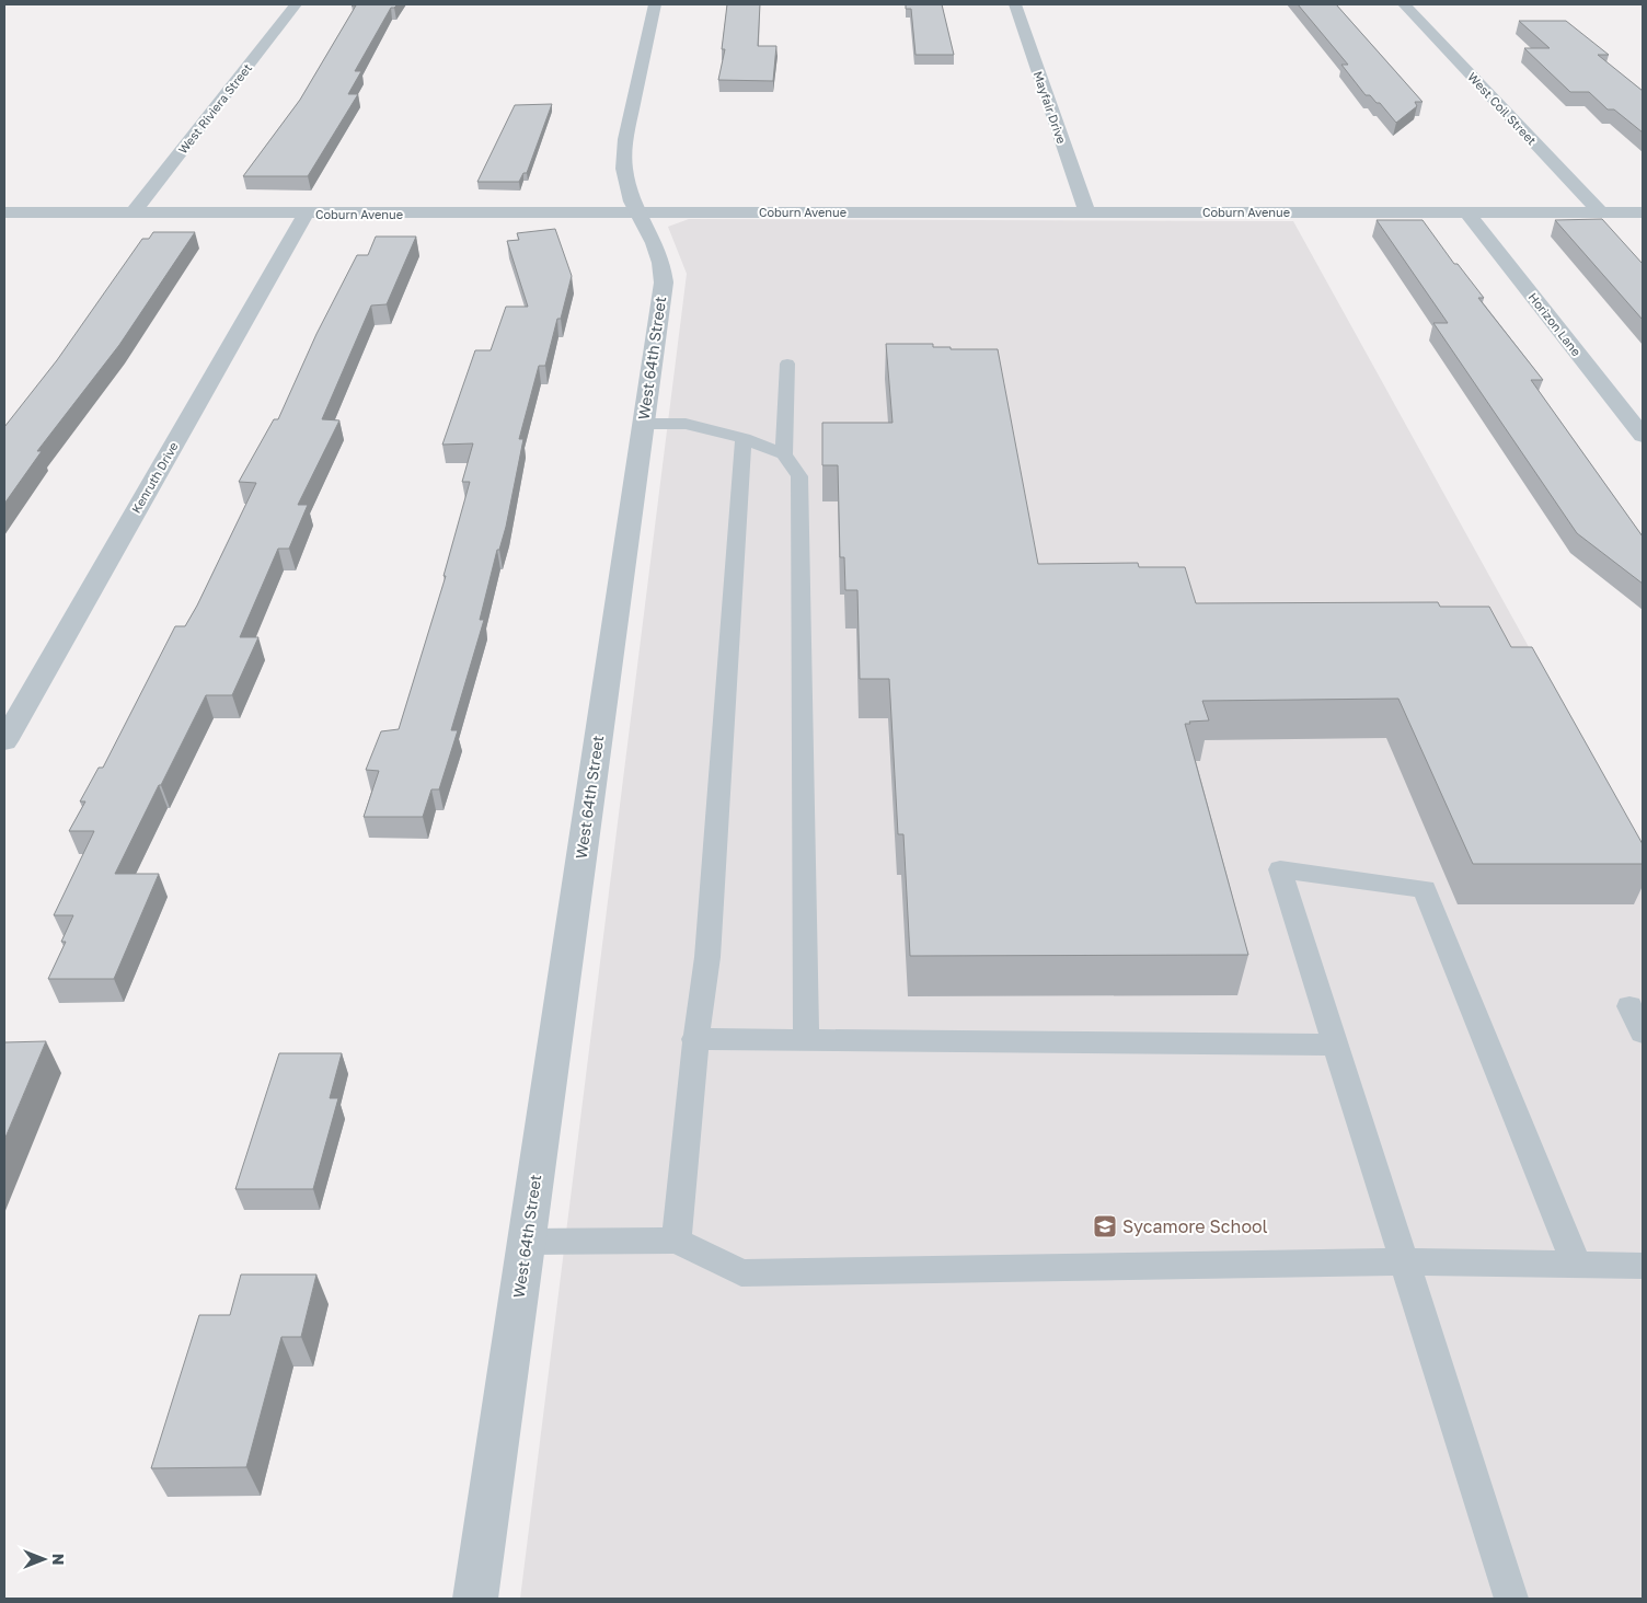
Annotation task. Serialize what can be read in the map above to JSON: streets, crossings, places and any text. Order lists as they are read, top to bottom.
{
  "streets": {
    "street": [
      "Mayfair Drive",
      "West Riviera Street",
      "West Coil Street",
      "Coburn Avenue",
      "Horizon Lane",
      "West 64th Street",
      "Kenruth Drive"
    ]
  },
  "crossings": [
    ["Mayfair Drive", "Coburn Avenue"],
    ["West Riviera Street", "Coburn Avenue"],
    ["West Coil Street", "Coburn Avenue"],
    ["Coburn Avenue", "Horizon Lane"],
    ["Coburn Avenue", "West 64th Street"],
    ["Coburn Avenue", "Kenruth Drive"]
  ],
  "places": {
    "school or university": ["Sycamore School"]
  },
  "north": "right"
}
